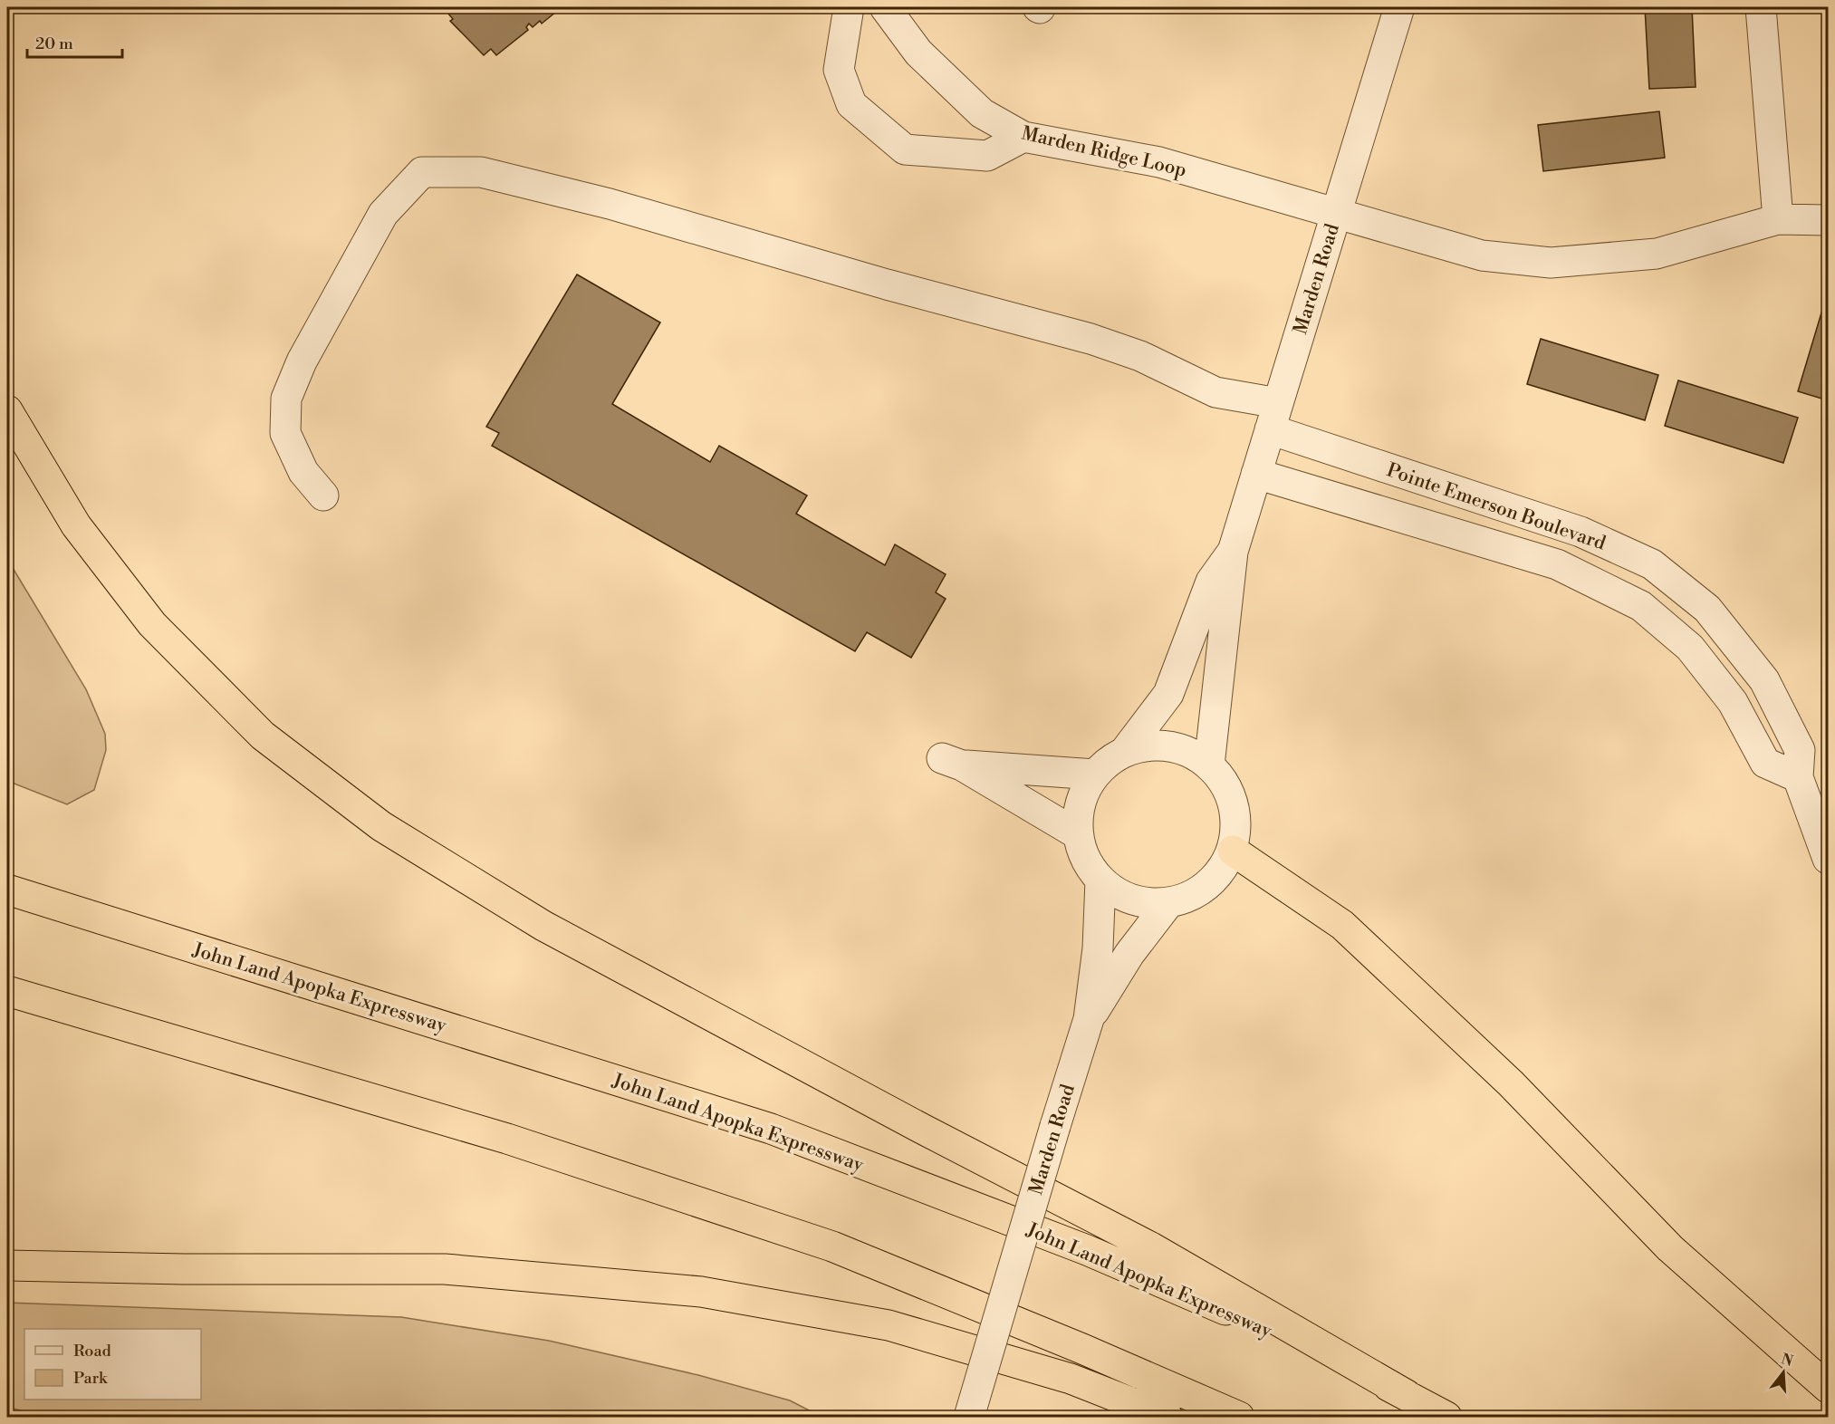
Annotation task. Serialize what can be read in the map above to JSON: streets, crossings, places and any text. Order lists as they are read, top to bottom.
{
  "streets": {
    "highway": ["John Land Apopka Expressway"],
    "street": ["Marden Ridge Loop", "Marden Road", "Pointe Emerson Boulevard"]
  },
  "crossings": [
    ["Marden Ridge Loop", "Marden Road"],
    ["Marden Road", "Pointe Emerson Boulevard"]
  ],
  "legend": ["Road", "Park"],
  "scale_bar": "20 m",
  "north": "top"
}
